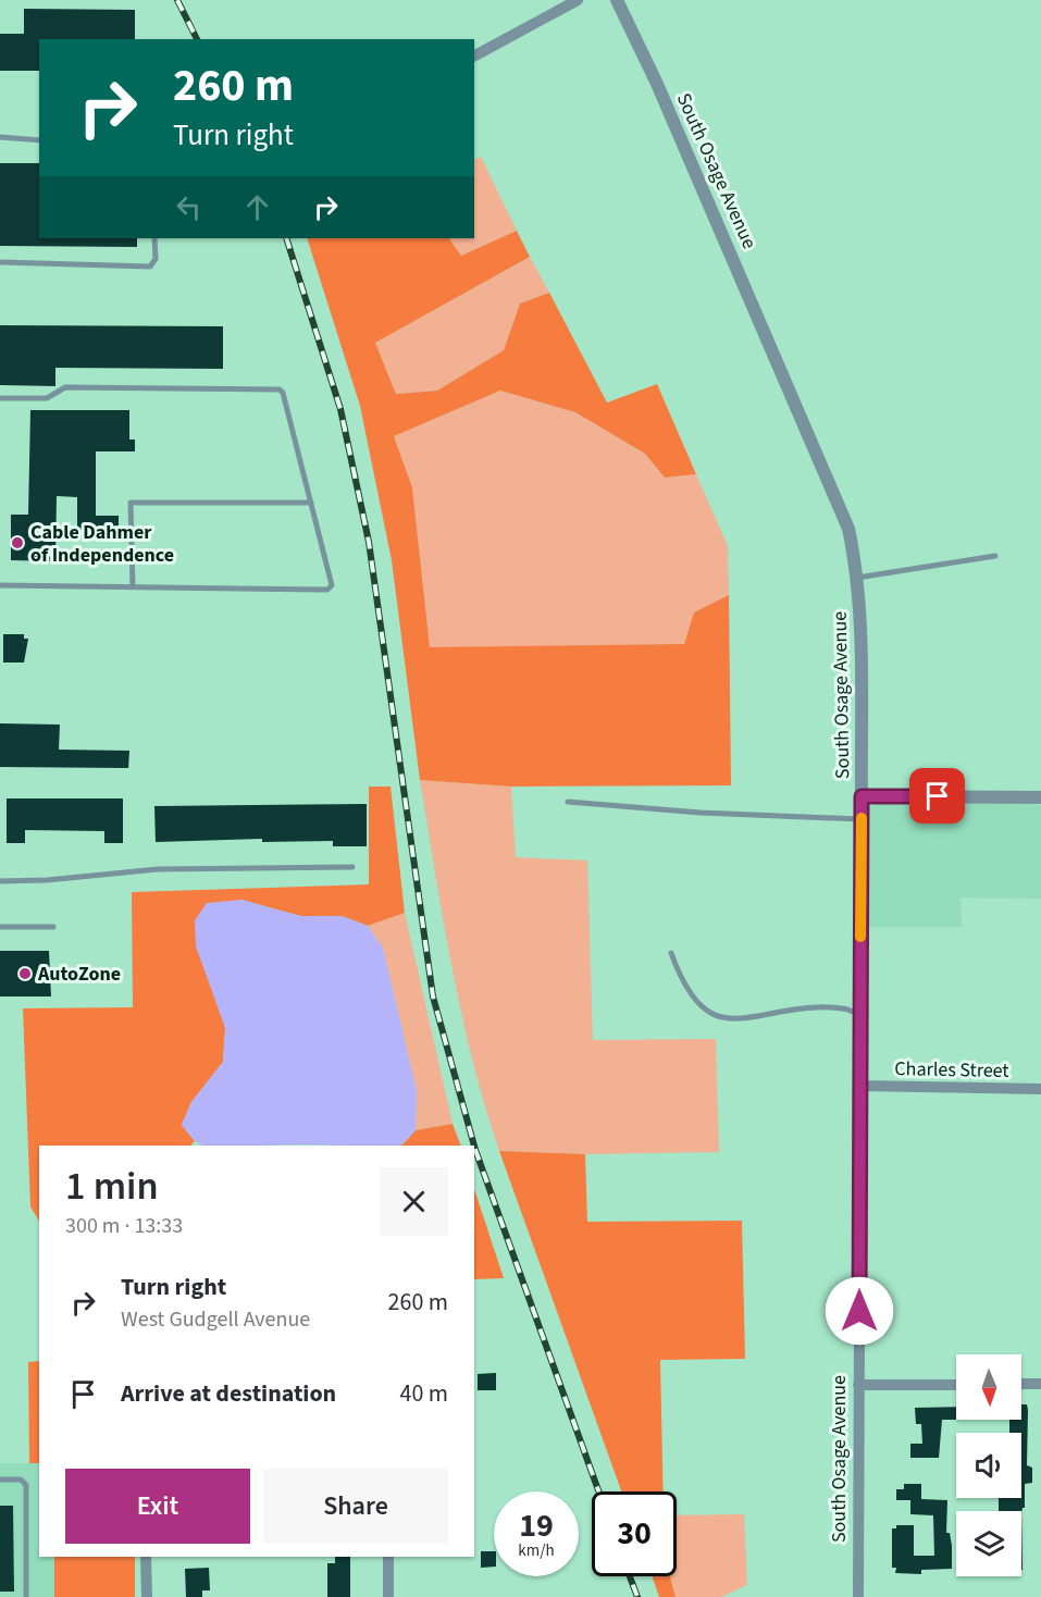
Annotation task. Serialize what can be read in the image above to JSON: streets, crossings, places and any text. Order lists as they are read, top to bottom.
{
  "streets": {
    "street": ["South Osage Avenue", "Charles Street"]
  },
  "crossings": [
    ["South Osage Avenue", "Charles Street"]
  ],
  "places": ["Cable Dahmer of Independence", "AutoZone"],
  "north": "bottom",
  "page": {
    "turn": ["260 m", "Turn right"],
    "heading": ["1 min", "300 m · 13:33"],
    "list": [
      {
        "name": "Turn right",
        "note": "West Gudgell Avenue",
        "value": "260 m"
      },
      {
        "name": "Arrive at destination",
        "value": "40 m"
      }
    ],
    "buttons": ["Exit", "Share"],
    "speed": "19 km/h",
    "limit": "30"
  }
}
